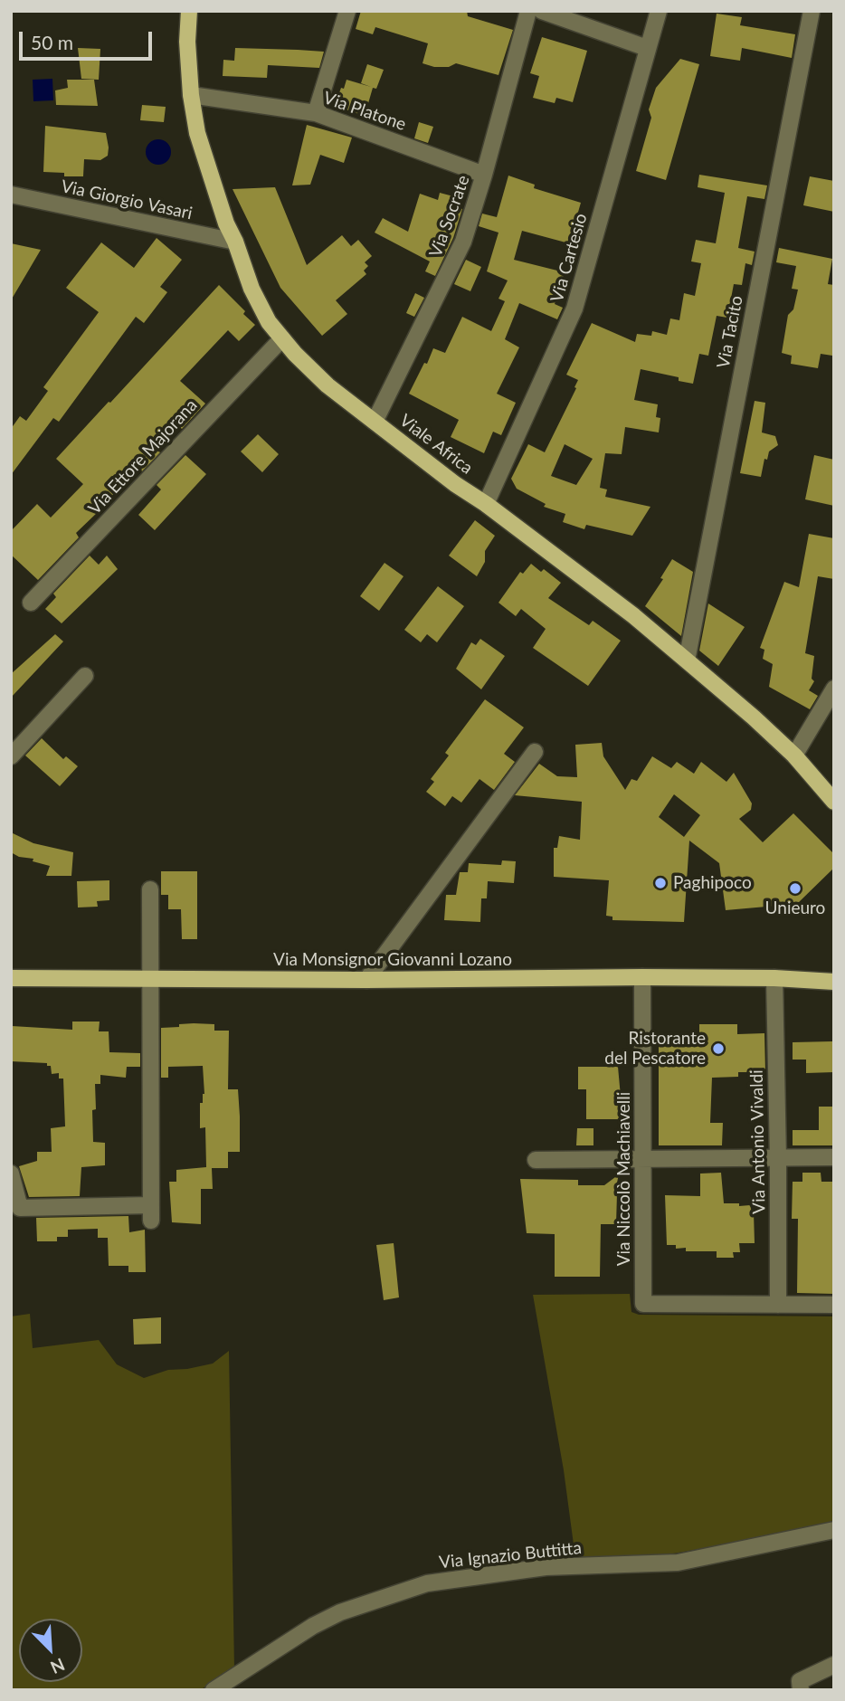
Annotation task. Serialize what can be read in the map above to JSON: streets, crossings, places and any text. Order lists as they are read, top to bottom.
{
  "streets": {
    "main road": ["Viale Africa", "Via Monsignor Giovanni Lozano"],
    "street": [
      "Via Platone",
      "Via Giorgio Vasari",
      "Via Socrate",
      "Via Cartesio",
      "Via Tacito",
      "Via Ettore Majorana",
      "Via Antonio Vivaldi",
      "Via Niccolò Machiavelli",
      "Via Ignazio Buttitta"
    ]
  },
  "crossings": [
    ["Via Platone", "Via Socrate"],
    ["Via Platone", "Viale Africa"],
    ["Via Giorgio Vasari", "Viale Africa"],
    ["Via Socrate", "Viale Africa"],
    ["Via Cartesio", "Viale Africa"],
    ["Via Tacito", "Viale Africa"],
    ["Viale Africa", "Via Ettore Majorana"],
    ["Via Monsignor Giovanni Lozano", "Via Antonio Vivaldi"],
    ["Via Monsignor Giovanni Lozano", "Via Niccolò Machiavelli"],
    ["Via Antonio Vivaldi", "Via Niccolò Machiavelli"]
  ],
  "places": ["Paghipoco", "Unieuro", "Ristorante del Pescatore"],
  "scale_bar": "50 m",
  "north": "bottom right"
}
